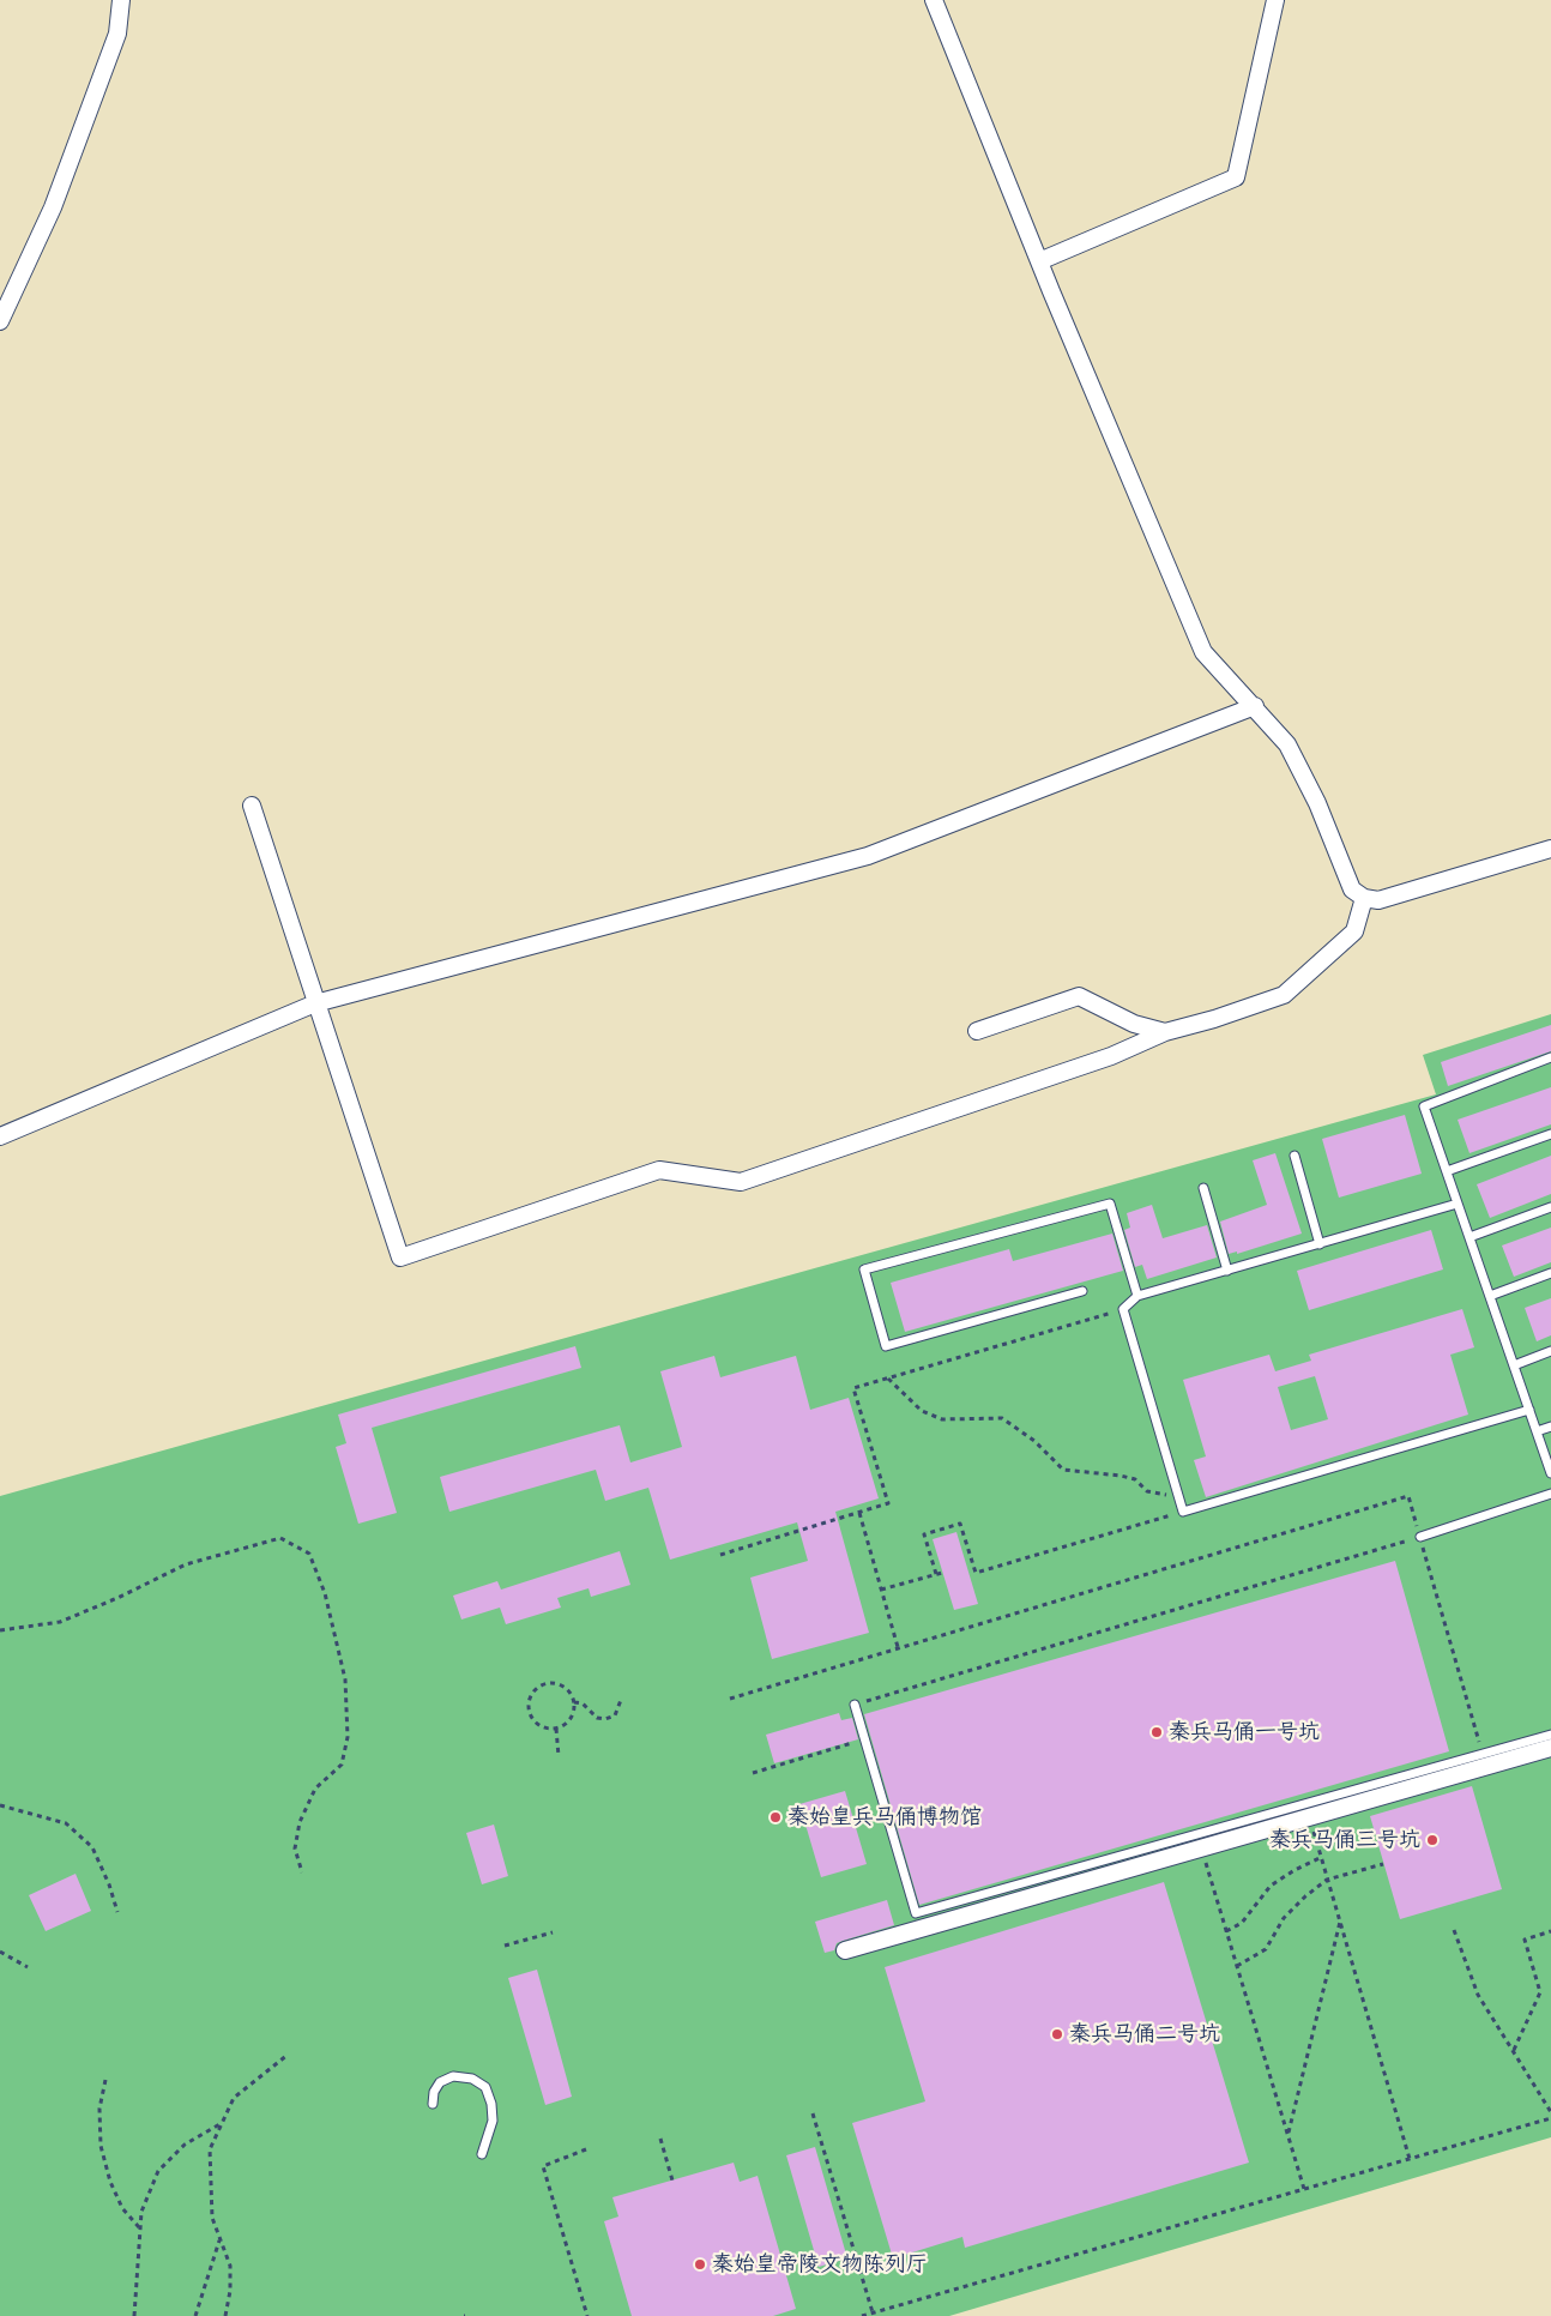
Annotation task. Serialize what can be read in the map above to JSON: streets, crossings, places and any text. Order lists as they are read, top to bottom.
{
  "places": [
    "秦兵马俑一号坑",
    "秦始皇兵马俑博物馆",
    "秦兵马俑三号坑",
    "秦兵马俑二号坑",
    "秦始皇帝陵文物陈列厅"
  ]
}
